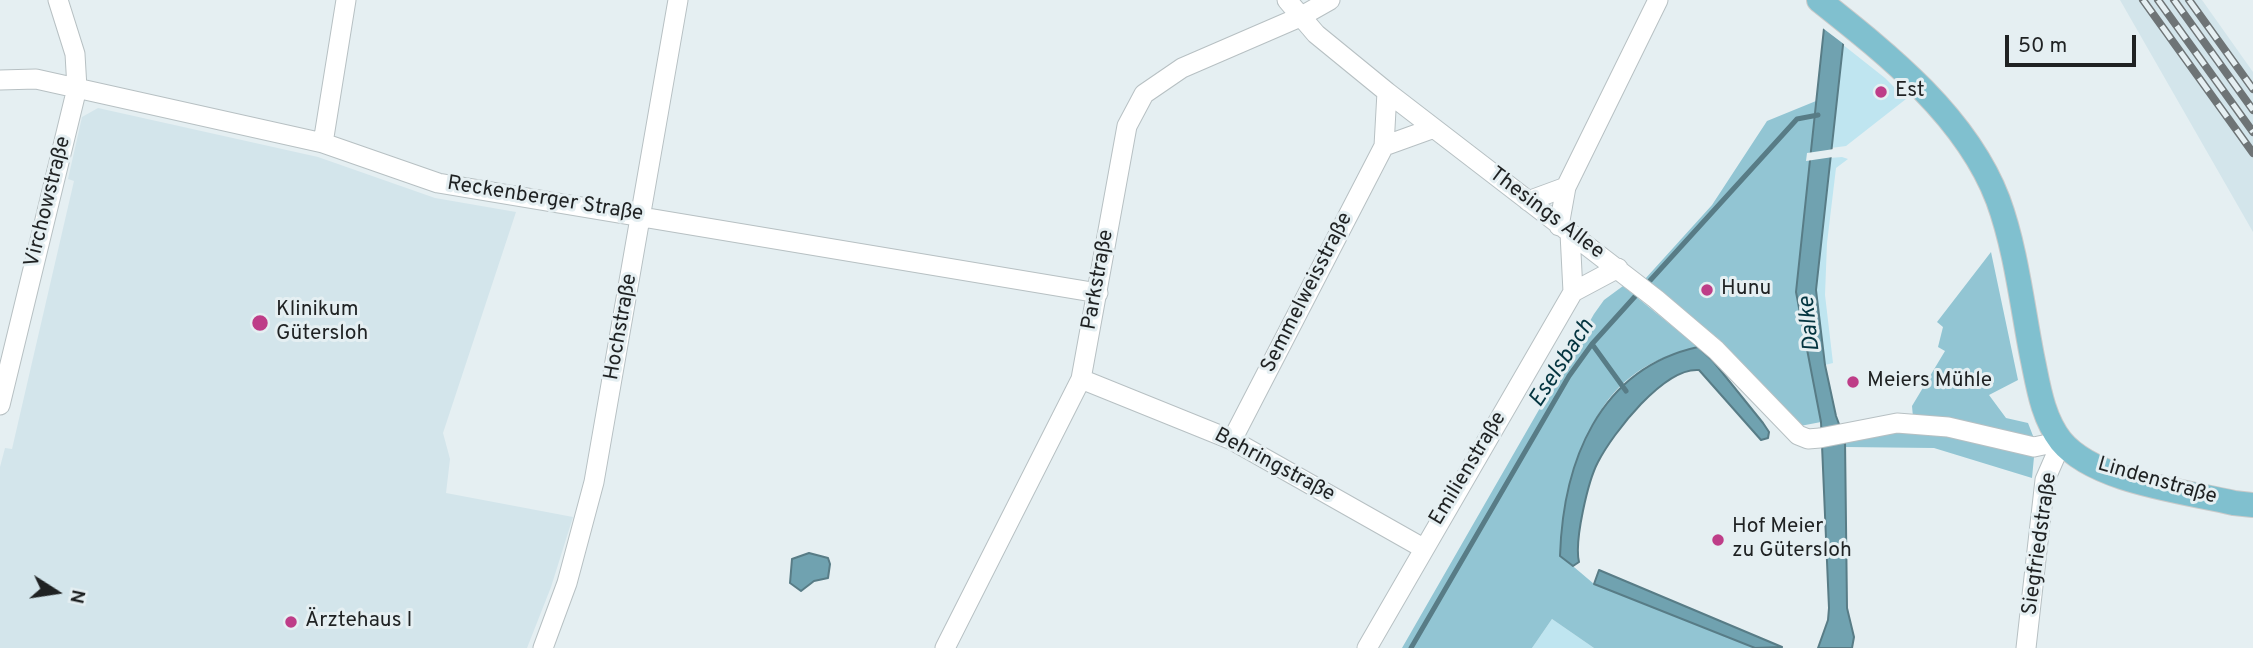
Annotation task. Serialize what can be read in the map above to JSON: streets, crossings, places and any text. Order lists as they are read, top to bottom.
{
  "streets": {
    "main road": ["Lindenstraße"],
    "street": [
      "Reckenberger Straße",
      "Virchowstraße",
      "Thesings Allee",
      "Parkstraße",
      "Semmelweisstraße",
      "Hochstraße",
      "Behringstraße",
      "Emilienstraße",
      "Siegfriedstraße"
    ]
  },
  "crossings": [
    ["Reckenberger Straße", "Virchowstraße"],
    ["Reckenberger Straße", "Parkstraße"],
    ["Reckenberger Straße", "Hochstraße"],
    ["Thesings Allee", "Parkstraße"],
    ["Thesings Allee", "Semmelweisstraße"],
    ["Thesings Allee", "Lindenstraße"],
    ["Thesings Allee", "Siegfriedstraße"],
    ["Parkstraße", "Behringstraße"],
    ["Semmelweisstraße", "Behringstraße"],
    ["Behringstraße", "Emilienstraße"],
    ["Lindenstraße", "Siegfriedstraße"]
  ],
  "water": ["Dalke", "Eselsbach"],
  "places": [
    "Est",
    "Hunu",
    "Klinikum Gütersloh",
    "Meiers Mühle",
    "Hof Meier zu Gütersloh",
    "Ärztehaus I"
  ],
  "scale_bar": "50 m",
  "north": "right"
}
